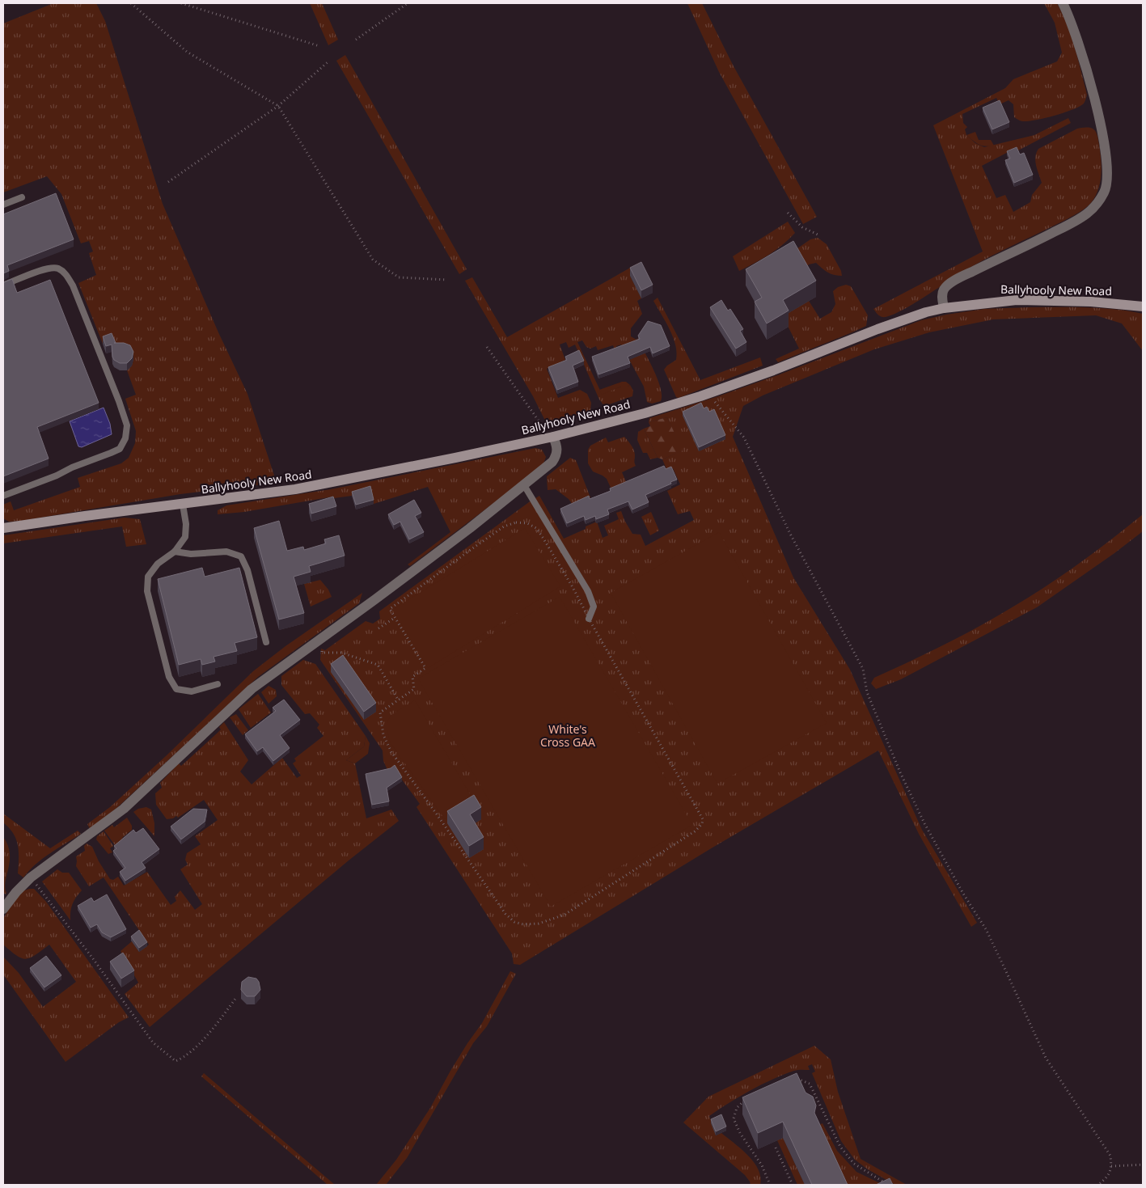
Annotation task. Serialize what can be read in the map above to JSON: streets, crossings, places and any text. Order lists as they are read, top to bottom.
{
  "streets": {
    "main road": ["Ballyhooly New Road"]
  },
  "parks": ["White's Cross GAA"]
}
